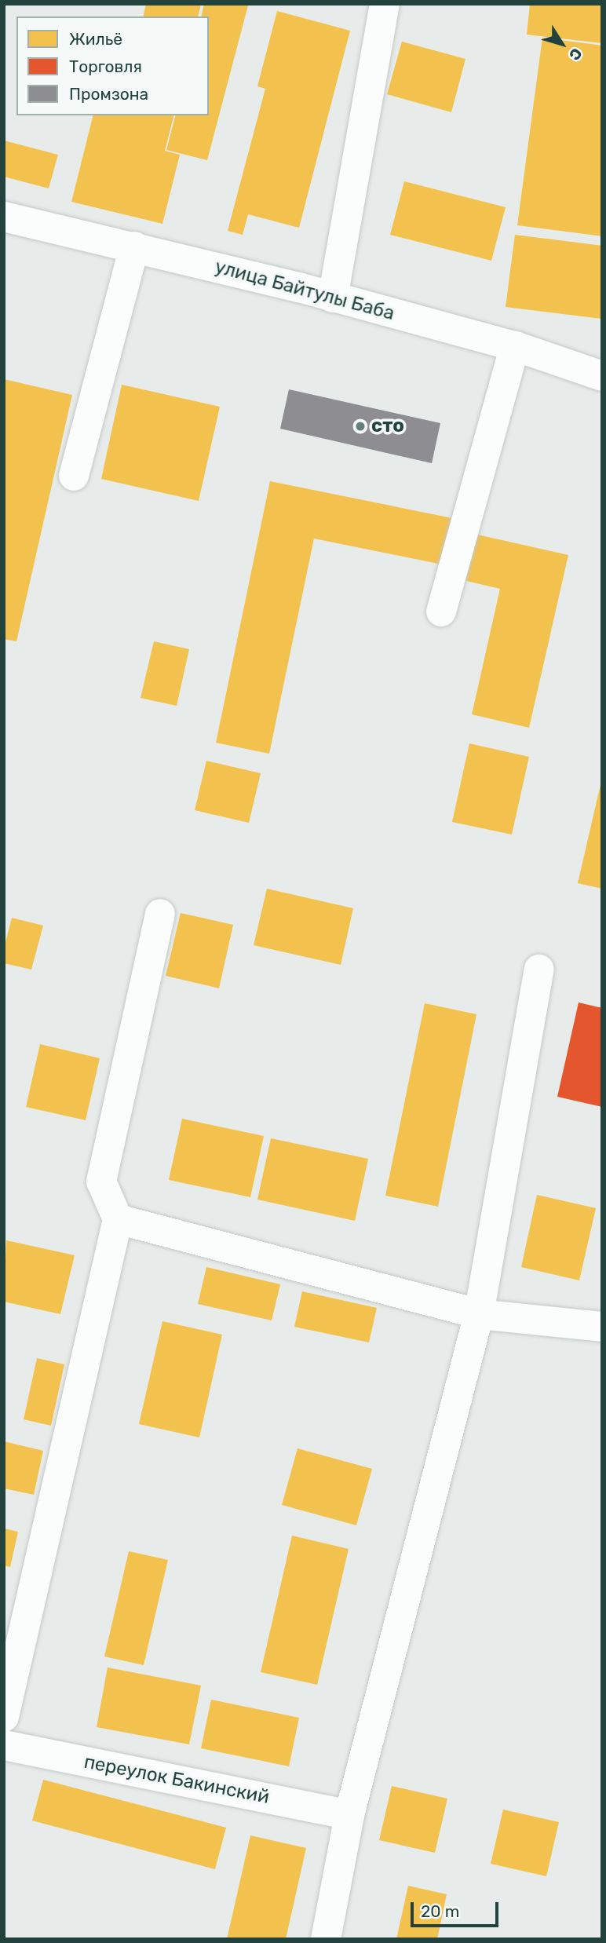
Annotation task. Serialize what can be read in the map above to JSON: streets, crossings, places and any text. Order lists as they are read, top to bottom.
{
  "streets": {
    "street": ["улица Байтулы Баба", "переулок Бакинский"]
  },
  "places": ["сто"],
  "legend": ["Жильё", "Торговля", "Промзона"],
  "scale_bar": "20 m",
  "north": "bottom right"
}
